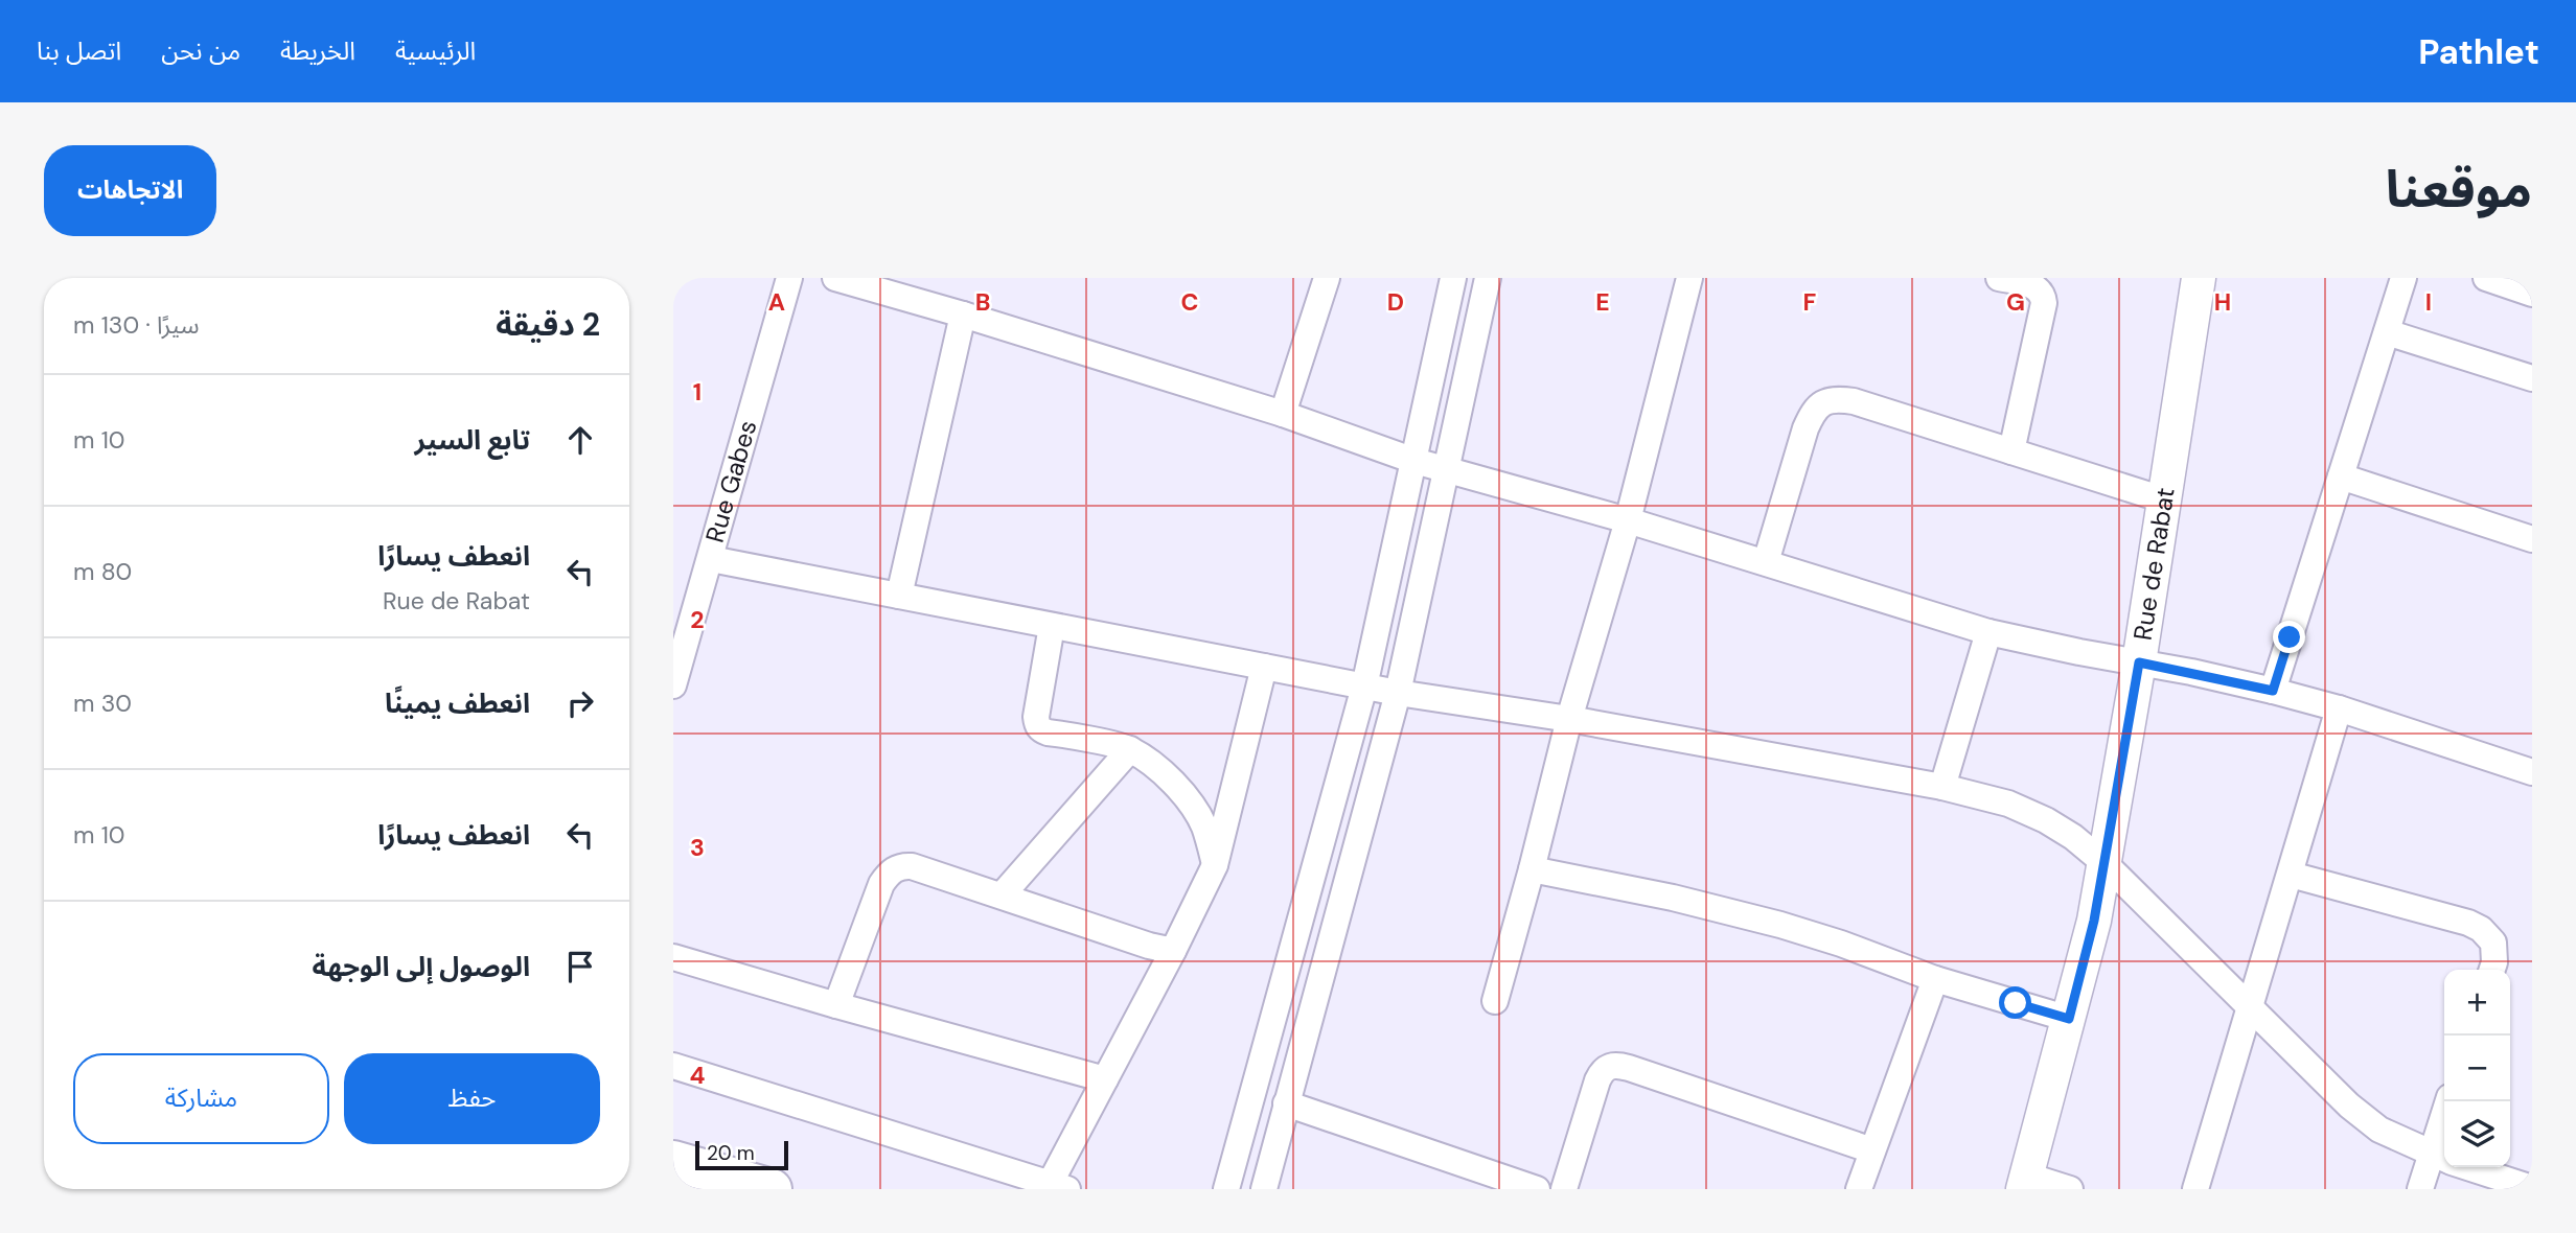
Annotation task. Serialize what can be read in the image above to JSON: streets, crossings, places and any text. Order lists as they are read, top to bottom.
{
  "streets": {
    "street": ["Rue Gabes", "Rue de Rabat"]
  },
  "scale_bar": "20 m",
  "page": {
    "header": "Pathlet",
    "nav": [
      "الرئيسية",
      "الخريطة",
      "من نحن",
      "اتصل بنا"
    ],
    "title": "موقعنا",
    "buttons": [
      "الاتجاهات",
      ["حفظ", "مشاركة"]
    ],
    "heading": ["2 دقيقة", "سيرًا · 130 m"],
    "list": [
      ["تابع السير", "10 m"],
      ["انعطف يسارًا", "Rue de Rabat", "80 m"],
      ["انعطف يمينًا", "30 m"],
      ["انعطف يسارًا", "10 m"],
      "الوصول إلى الوجهة"
    ],
    "map_buttons": ["+", "−"],
    "scale": "20 m"
  },
  "grid": {
    "columns": [
      "A",
      "B",
      "C",
      "D",
      "E",
      "F",
      "G",
      "H",
      "I"
    ],
    "rows": [
      "1",
      "2",
      "3",
      "4"
    ]
  }
}
